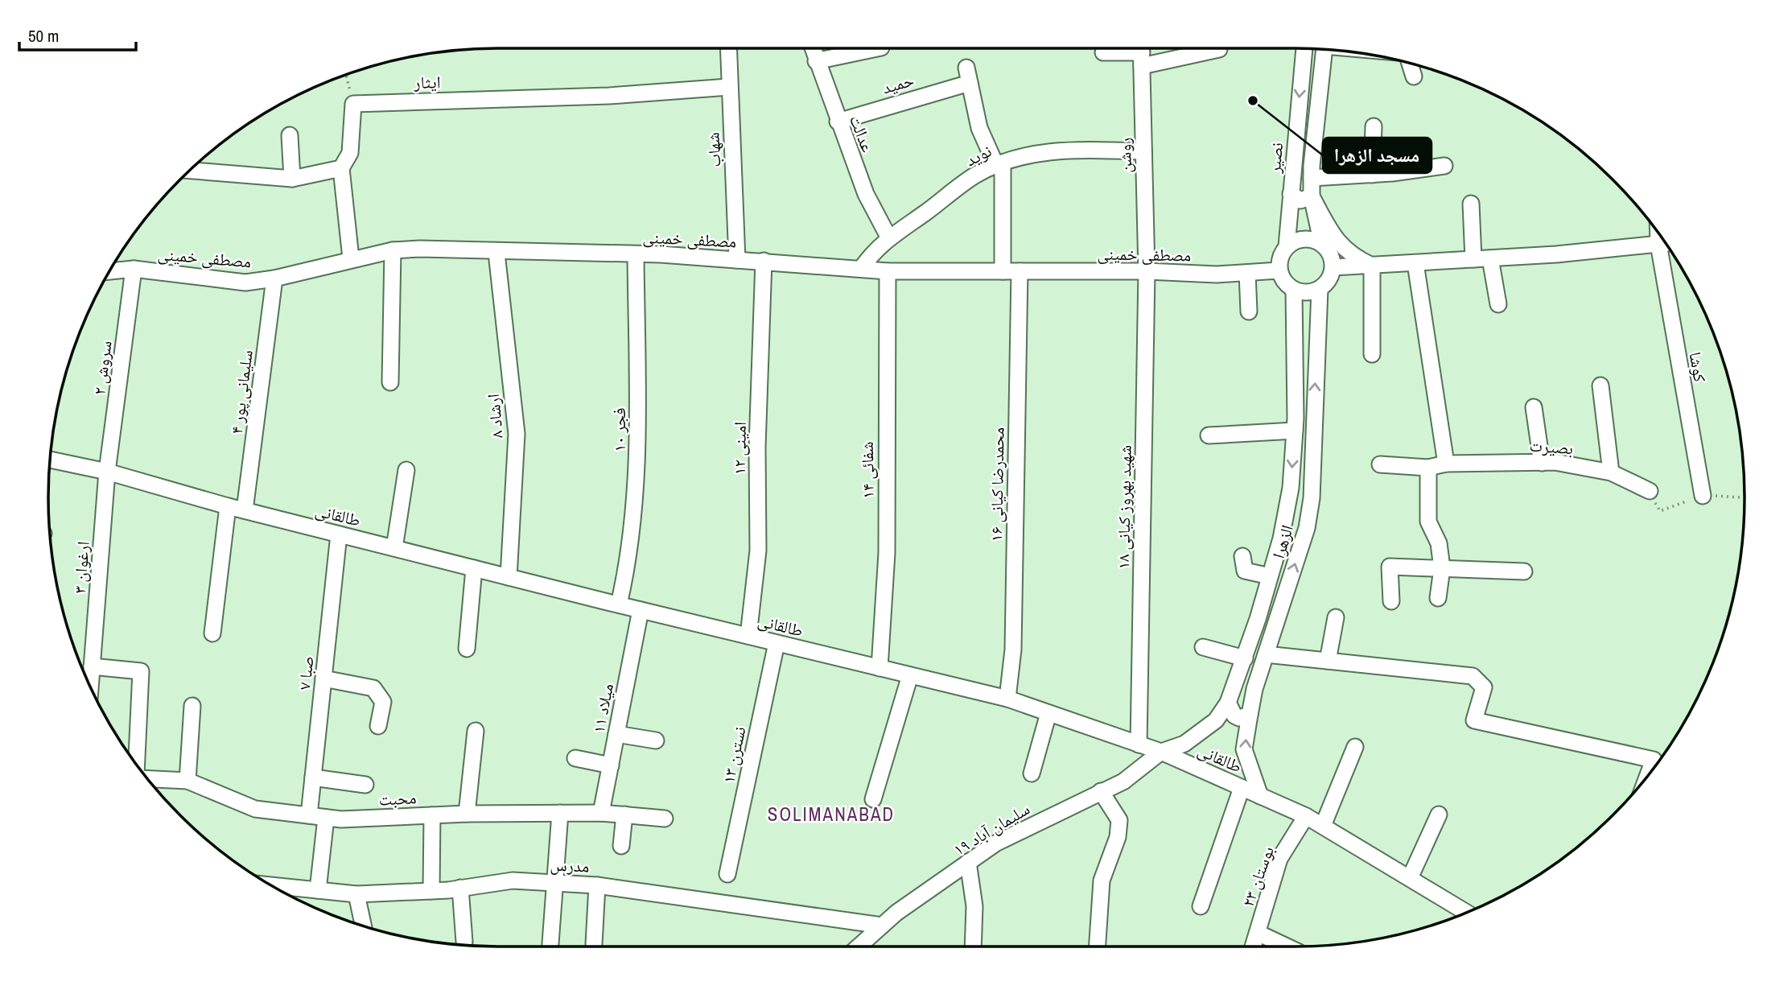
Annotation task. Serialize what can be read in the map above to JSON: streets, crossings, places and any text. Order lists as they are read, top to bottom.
{
  "streets": {
    "street": [
      "ایثار",
      "حمید",
      "عدالت",
      "شهاب",
      "نوید",
      "روشن",
      "نصیر",
      "مصطفی خمینی",
      "کوشا",
      "سروش ۲",
      "سلیمانی پور ۴",
      "ارشاد ۸",
      "فجر ۱۰",
      "بصیرت",
      "امینی ۱۲",
      "شفائی ۱۴",
      "محمدرضا کیانی ۱۶",
      "شهید بهروز کیانی ۱۸",
      "طالقانی",
      "الزهرا",
      "ارغوان ۳",
      "صبا ۷",
      "میلاد ۱۱",
      "نسترن ۱۳",
      "محبت",
      "سلیمان آباد ۱۹",
      "مدرس",
      "بوستان ۲۳"
    ]
  },
  "crossings": [
    ["ایثار", "شهاب"],
    ["حمید", "عدالت"],
    ["حمید", "نوید"],
    ["عدالت", "نوید"],
    ["شهاب", "مصطفی خمینی"],
    ["نوید", "روشن"],
    ["نوید", "مصطفی خمینی"],
    ["روشن", "مصطفی خمینی"],
    ["روشن", "شهید بهروز کیانی ۱۸"],
    ["نصیر", "مصطفی خمینی"],
    ["نصیر", "الزهرا"],
    ["مصطفی خمینی", "سروش ۲"],
    ["مصطفی خمینی", "سلیمانی پور ۴"],
    ["مصطفی خمینی", "ارشاد ۸"],
    ["مصطفی خمینی", "فجر ۱۰"],
    ["مصطفی خمینی", "امینی ۱۲"],
    ["مصطفی خمینی", "شفائی ۱۴"],
    ["مصطفی خمینی", "محمدرضا کیانی ۱۶"],
    ["مصطفی خمینی", "شهید بهروز کیانی ۱۸"],
    ["مصطفی خمینی", "الزهرا"],
    ["سروش ۲", "طالقانی"],
    ["سروش ۲", "ارغوان ۳"],
    ["سلیمانی پور ۴", "طالقانی"],
    ["ارشاد ۸", "طالقانی"],
    ["فجر ۱۰", "طالقانی"],
    ["امینی ۱۲", "طالقانی"],
    ["شفائی ۱۴", "طالقانی"],
    ["محمدرضا کیانی ۱۶", "طالقانی"],
    ["شهید بهروز کیانی ۱۸", "طالقانی"],
    ["طالقانی", "الزهرا"],
    ["طالقانی", "ارغوان ۳"],
    ["طالقانی", "صبا ۷"],
    ["طالقانی", "میلاد ۱۱"],
    ["طالقانی", "نسترن ۱۳"],
    ["طالقانی", "سلیمان آباد ۱۹"],
    ["طالقانی", "بوستان ۲۳"],
    ["الزهرا", "سلیمان آباد ۱۹"],
    ["صبا ۷", "محبت"],
    ["میلاد ۱۱", "محبت"],
    ["سلیمان آباد ۱۹", "مدرس"]
  ],
  "districts": ["SOLIMANABAD"],
  "places": ["مسجد الزهرا"],
  "scale_bar": "50 m"
}
